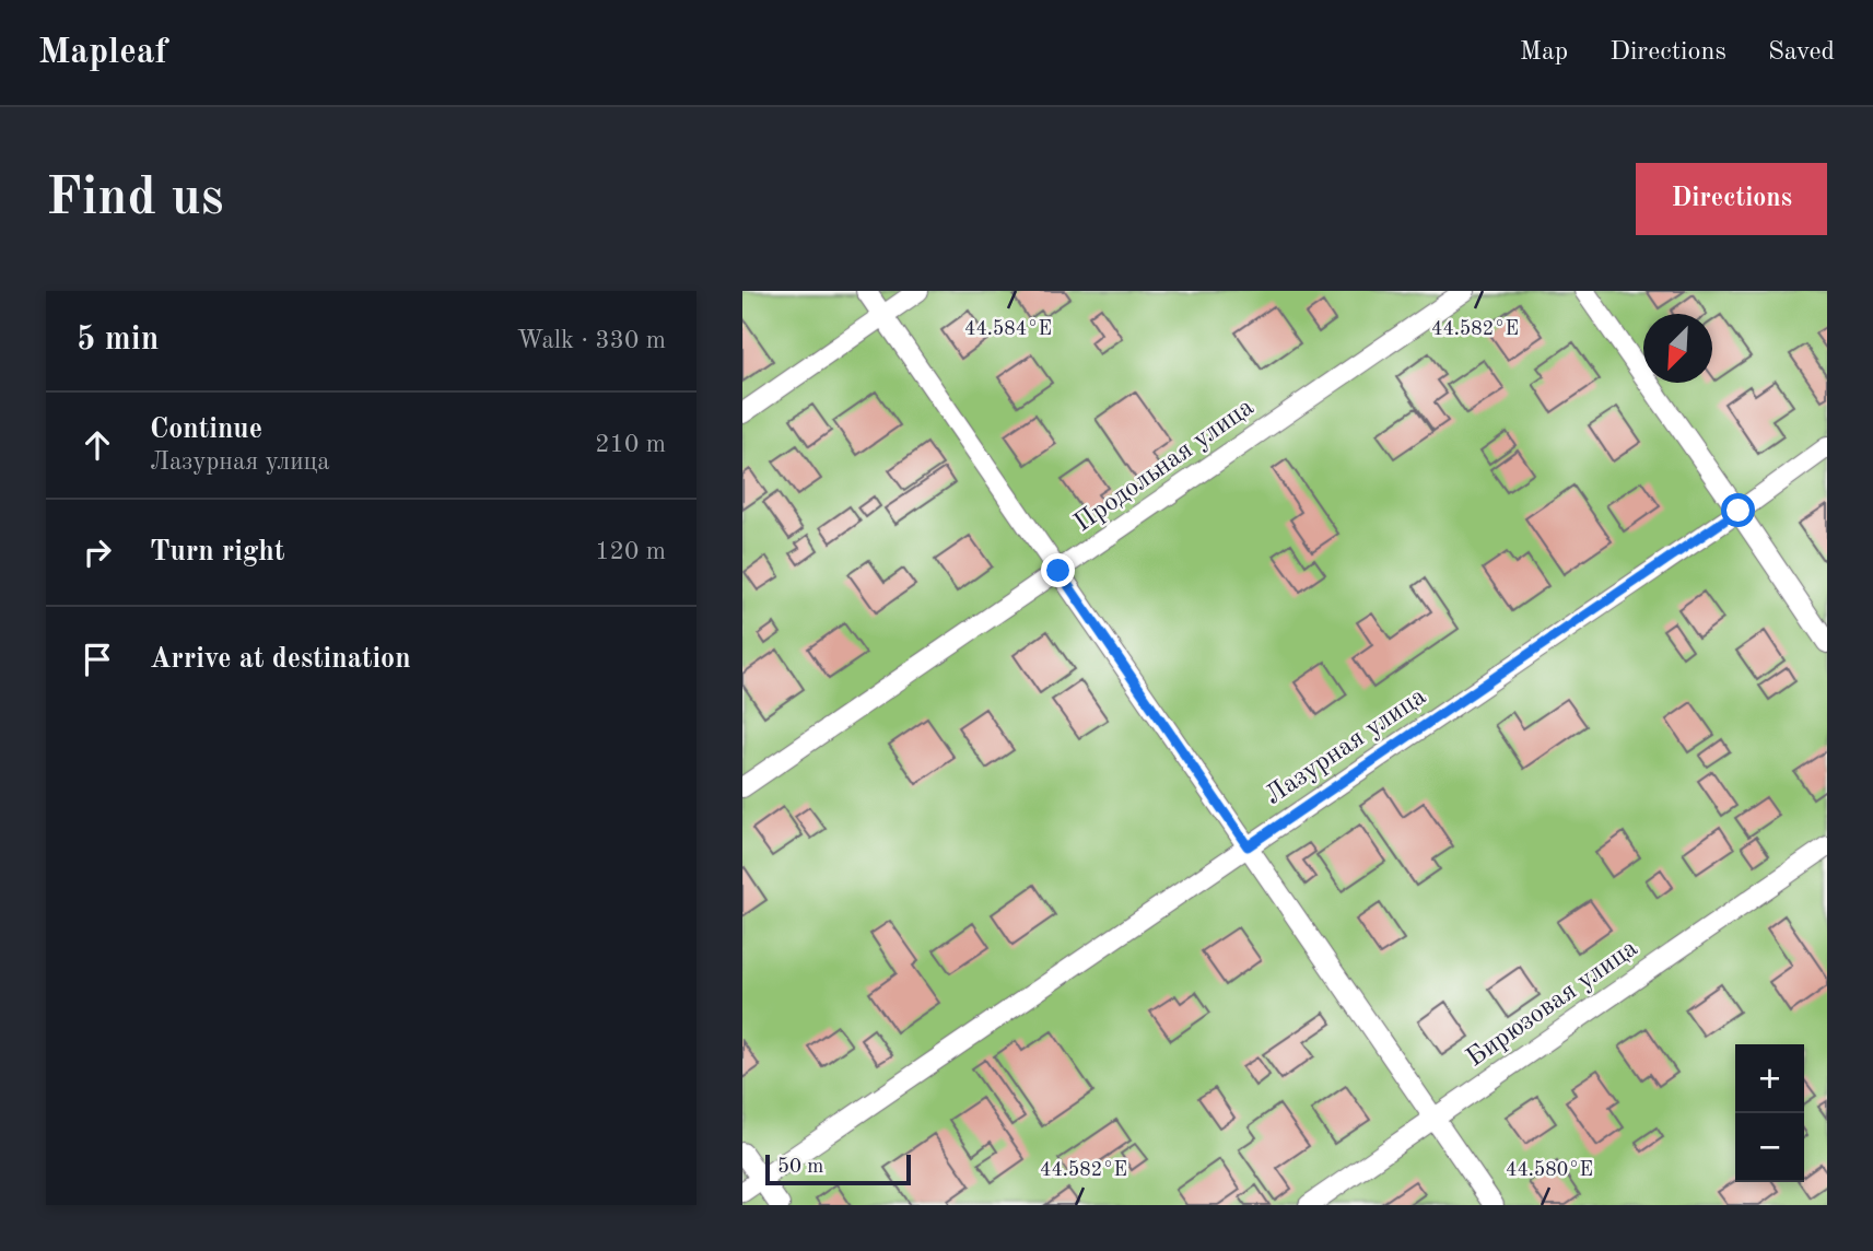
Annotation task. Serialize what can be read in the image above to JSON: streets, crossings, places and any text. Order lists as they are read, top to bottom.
{
  "streets": {
    "street": ["Продольная улица", "Лазурная улица", "Бирюзовая улица"]
  },
  "scale_bar": "50 m",
  "north": "bottom left",
  "page": {
    "header": "Mapleaf",
    "nav": ["Map", "Directions", "Saved"],
    "buttons": "Directions",
    "title": "Find us",
    "heading": ["5 min", "Walk · 330 m"],
    "list": [
      ["Continue", "Лазурная улица", "210 m"],
      ["Turn right", "120 m"],
      "Arrive at destination"
    ],
    "map_buttons": ["+", "−"],
    "scale": "50 m"
  },
  "coordinates": ["44.584°E", "44.582°E", "44.580°E"]
}
